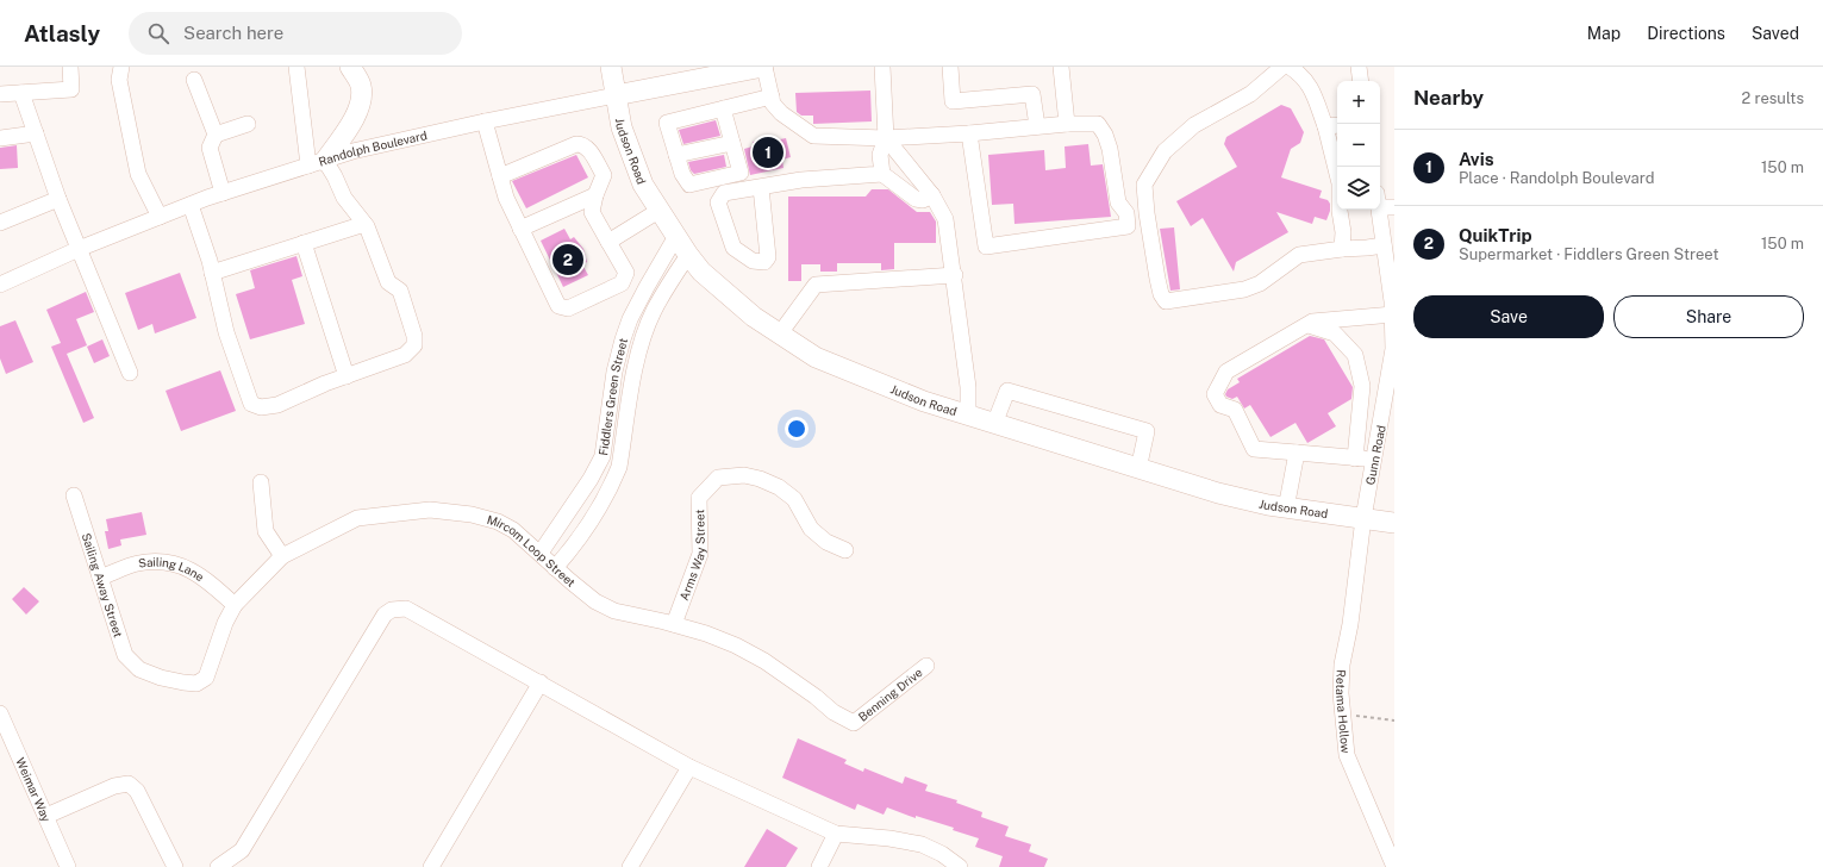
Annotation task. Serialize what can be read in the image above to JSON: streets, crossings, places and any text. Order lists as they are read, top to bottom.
{
  "streets": {
    "main road": ["Randolph Boulevard", "Judson Road"],
    "street": [
      "Fiddlers Green Street",
      "Gunn Road",
      "Mircom Loop Street",
      "Arms Way Street",
      "Sailing Lane",
      "Sailing Away Street",
      "Benning Drive",
      "Retama Hollow",
      "Weimar Way"
    ]
  },
  "crossings": [
    ["Randolph Boulevard", "Judson Road"],
    ["Judson Road", "Fiddlers Green Street"],
    ["Judson Road", "Gunn Road"],
    ["Judson Road", "Retama Hollow"],
    ["Fiddlers Green Street", "Mircom Loop Street"],
    ["Gunn Road", "Retama Hollow"],
    ["Mircom Loop Street", "Arms Way Street"],
    ["Mircom Loop Street", "Sailing Lane"],
    ["Mircom Loop Street", "Sailing Away Street"],
    ["Mircom Loop Street", "Benning Drive"],
    ["Sailing Lane", "Sailing Away Street"]
  ],
  "page": {
    "header": "Atlasly",
    "search": "Search here",
    "nav": ["Map", "Directions", "Saved"],
    "heading": ["Nearby", "2 results"],
    "map_buttons": ["+", "−"],
    "list": [
      {
        "mark": "1",
        "name": "Avis",
        "note": "Place · Randolph Boulevard",
        "value": "150 m"
      },
      {
        "mark": "2",
        "name": "QuikTrip",
        "note": "Supermarket · Fiddlers Green Street",
        "value": "150 m"
      }
    ],
    "pins": ["1", "2"],
    "buttons": ["Save", "Share"]
  }
}
